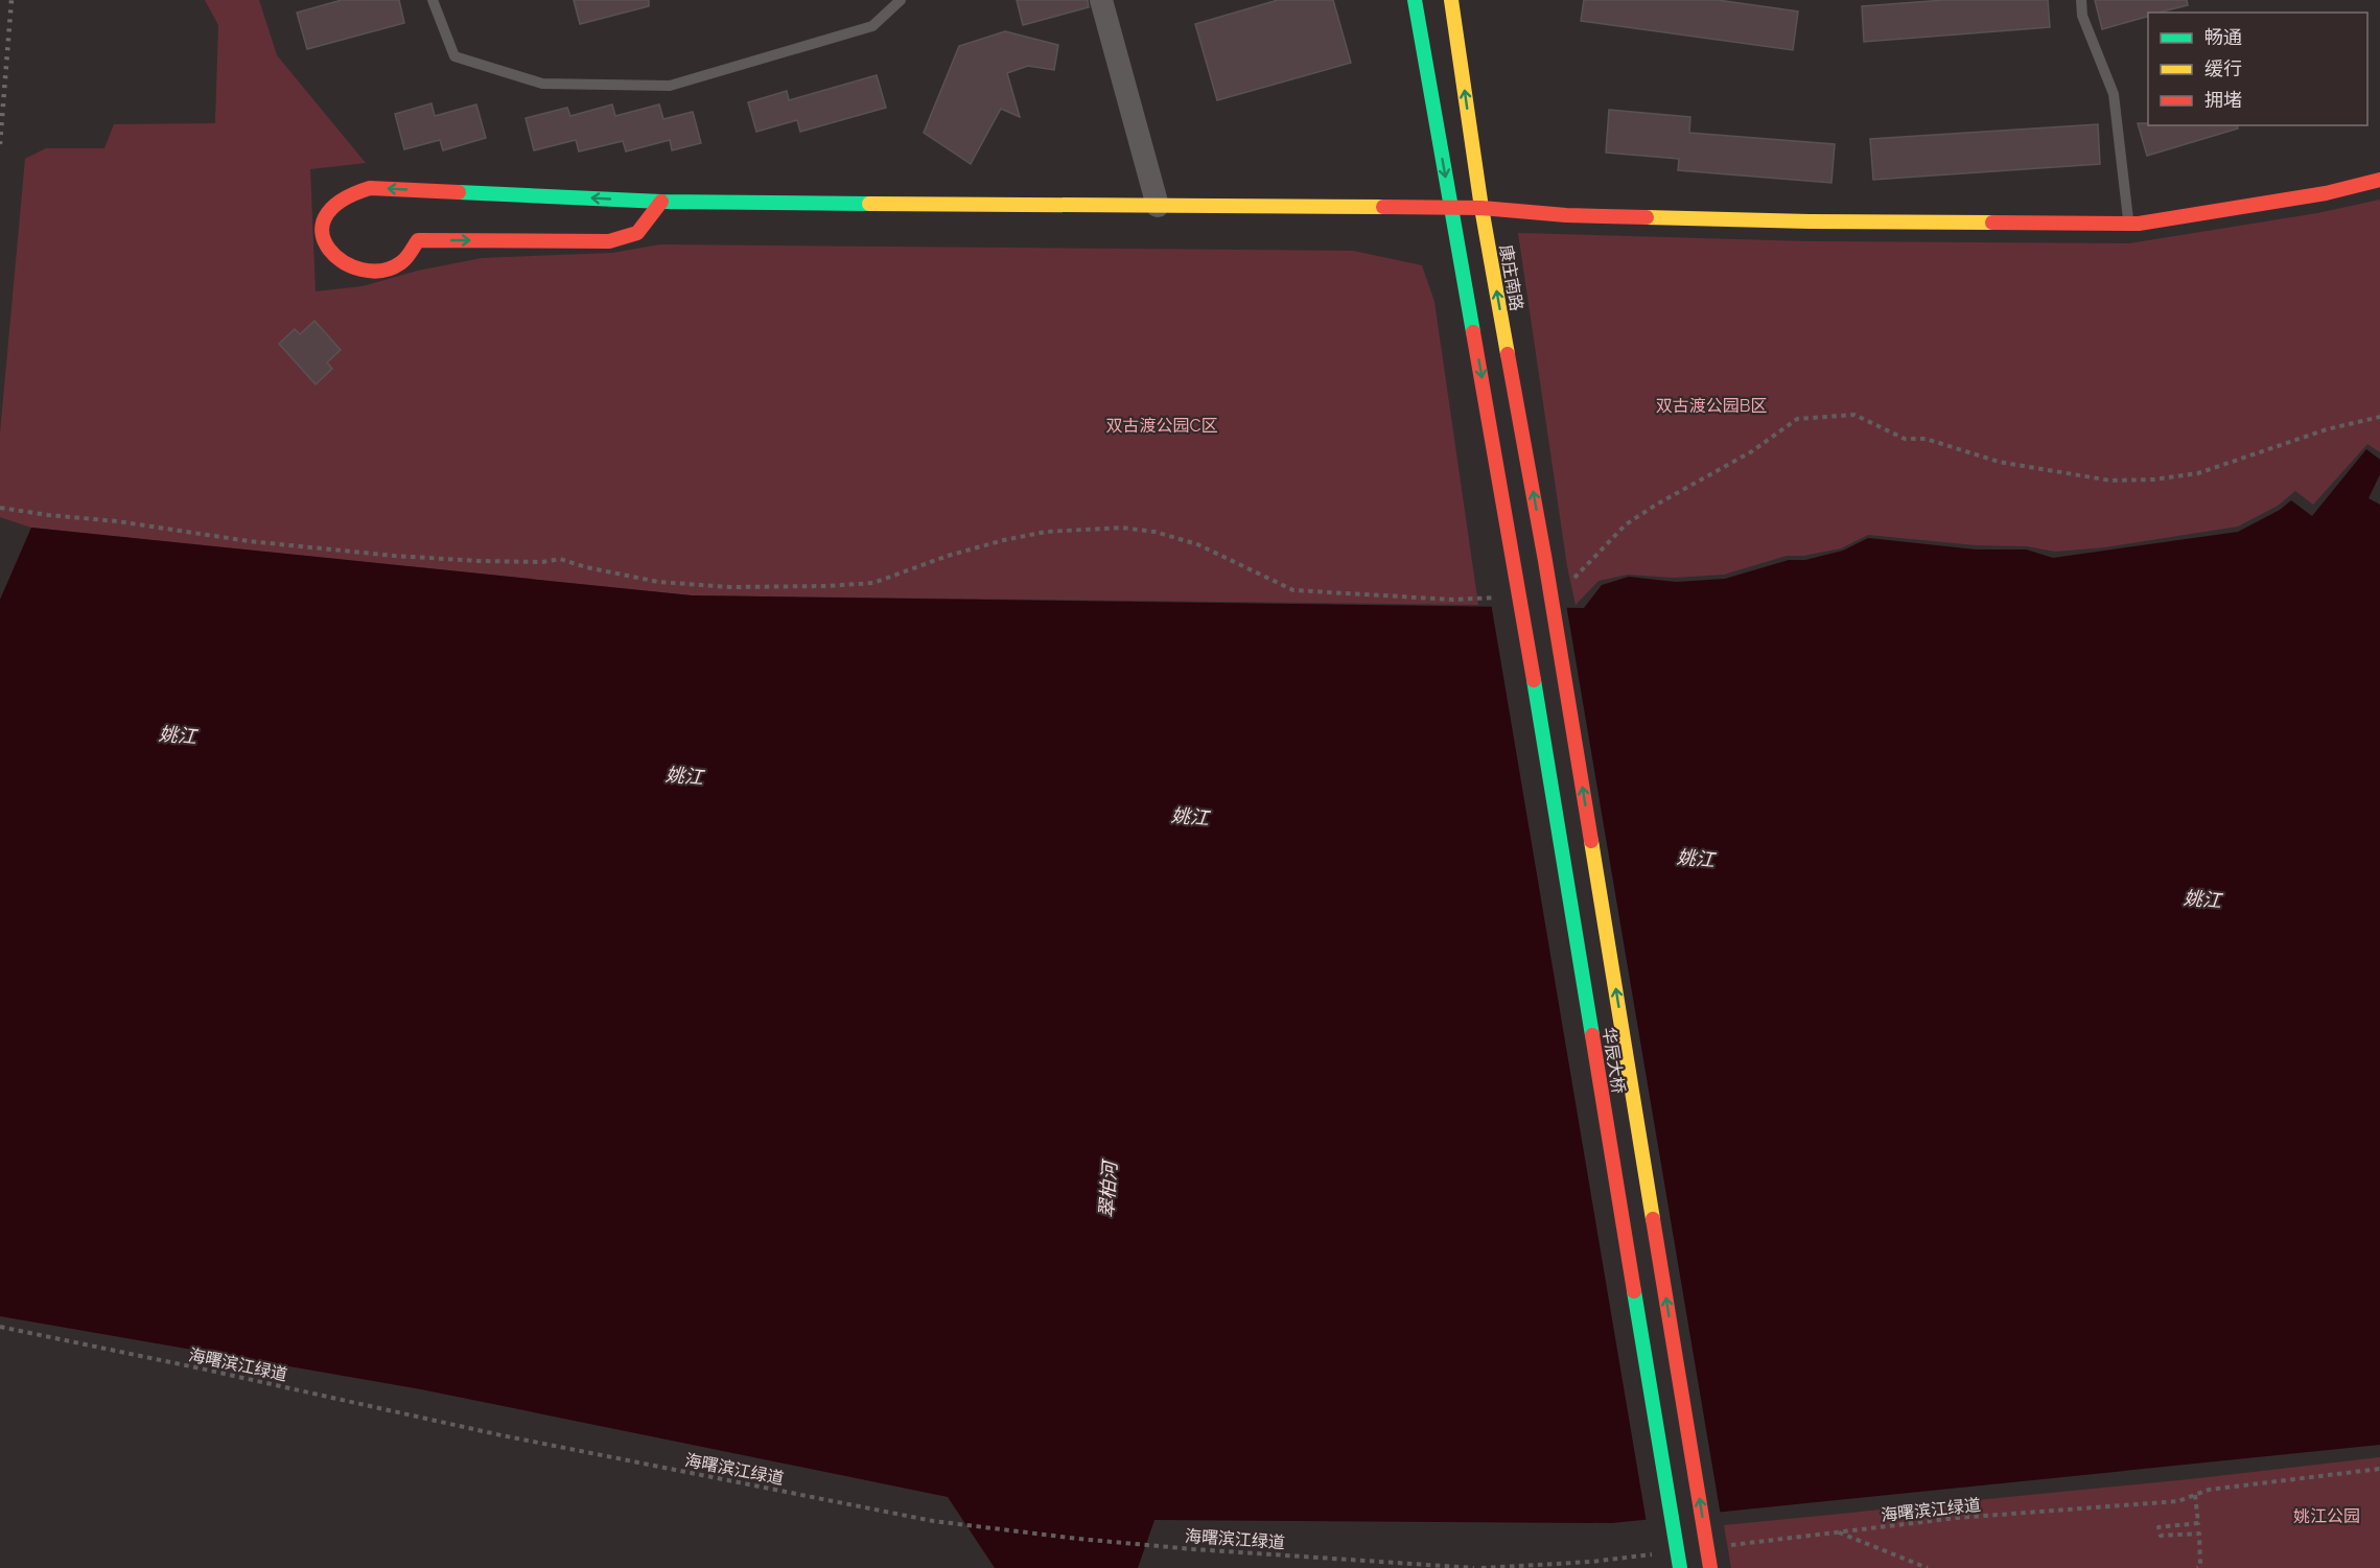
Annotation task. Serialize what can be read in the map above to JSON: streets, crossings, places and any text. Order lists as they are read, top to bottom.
{
  "streets": {
    "main road": ["康庄南路", "华辰大桥"],
    "path": ["海曙滨江绿道"]
  },
  "crossings": [
    ["康庄南路", "华辰大桥"]
  ],
  "water": ["姚江", "翠柏河"],
  "parks": ["双古渡公园B区", "双古渡公园C区", "姚江公园"],
  "legend": ["畅通", "缓行", "拥堵"]
}
